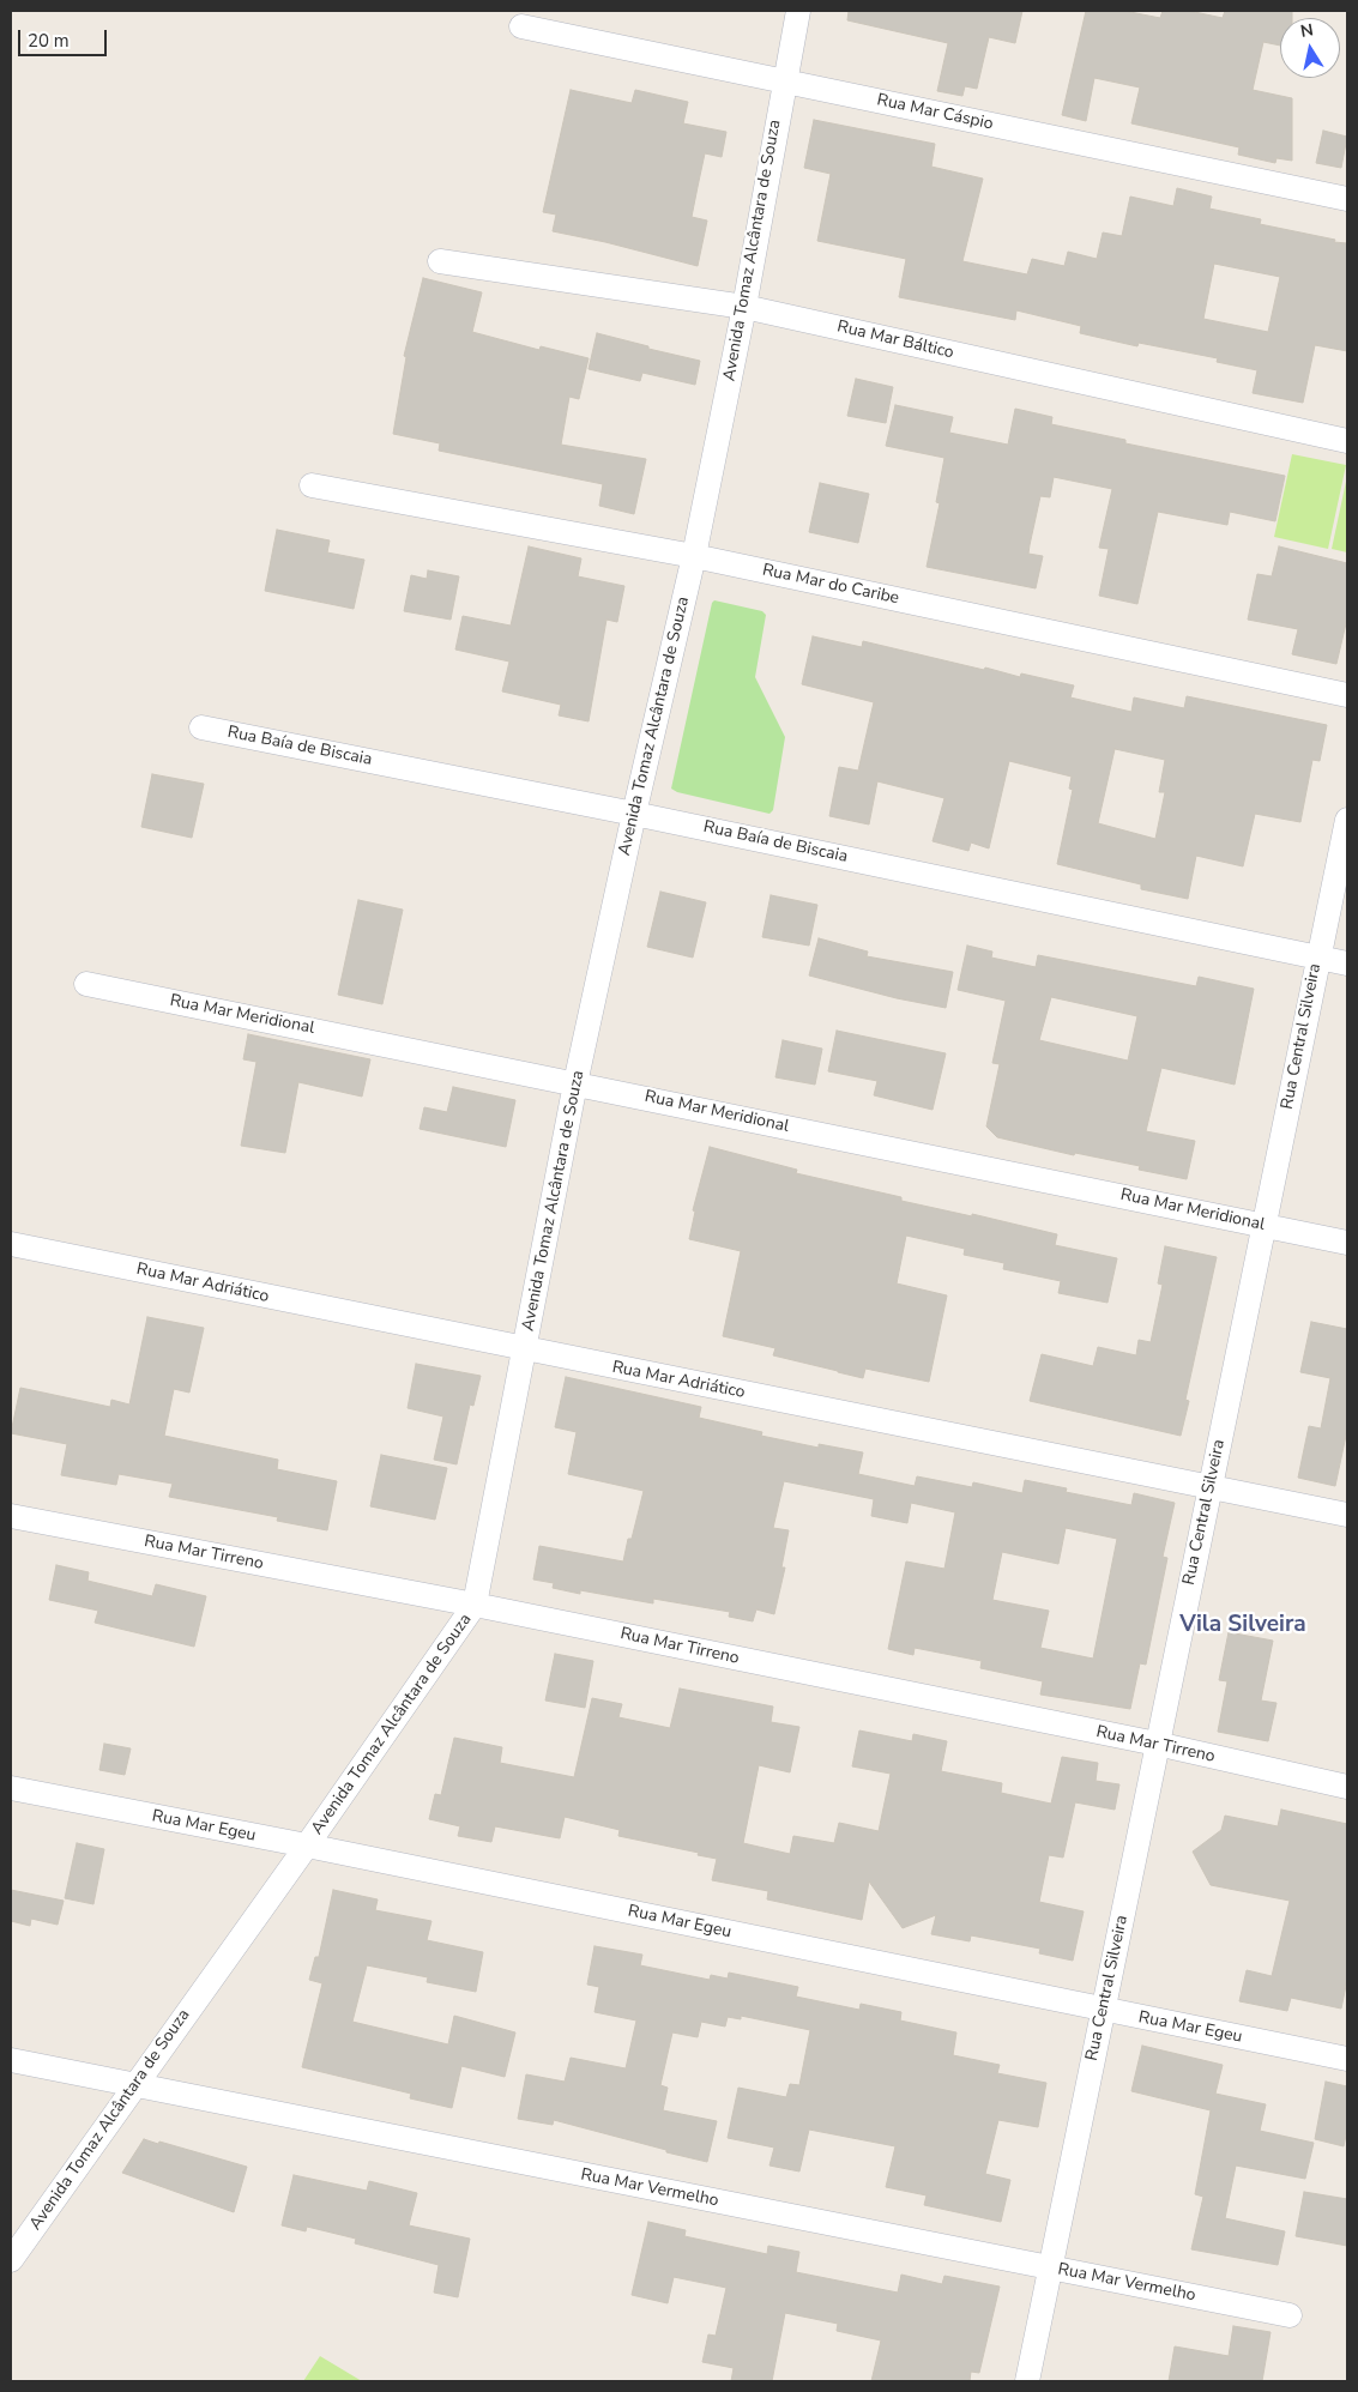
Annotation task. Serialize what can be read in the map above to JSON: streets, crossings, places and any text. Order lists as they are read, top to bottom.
{
  "streets": {
    "street": [
      "Rua Mar Cáspio",
      "Avenida Tomaz Alcântara de Souza",
      "Rua Mar Báltico",
      "Rua Mar do Caribe",
      "Rua Baía de Biscaia",
      "Rua Mar Meridional",
      "Rua Central Silveira",
      "Rua Mar Adriático",
      "Rua Mar Tirreno",
      "Rua Mar Egeu",
      "Rua Mar Vermelho"
    ]
  },
  "crossings": [
    ["Rua Mar Cáspio", "Avenida Tomaz Alcântara de Souza"],
    ["Avenida Tomaz Alcântara de Souza", "Rua Mar Báltico"],
    ["Avenida Tomaz Alcântara de Souza", "Rua Mar do Caribe"],
    ["Avenida Tomaz Alcântara de Souza", "Rua Baía de Biscaia"],
    ["Avenida Tomaz Alcântara de Souza", "Rua Mar Meridional"],
    ["Avenida Tomaz Alcântara de Souza", "Rua Mar Adriático"],
    ["Avenida Tomaz Alcântara de Souza", "Rua Mar Tirreno"],
    ["Avenida Tomaz Alcântara de Souza", "Rua Mar Egeu"],
    ["Avenida Tomaz Alcântara de Souza", "Rua Mar Vermelho"],
    ["Rua Baía de Biscaia", "Rua Central Silveira"],
    ["Rua Mar Meridional", "Rua Central Silveira"],
    ["Rua Central Silveira", "Rua Mar Adriático"],
    ["Rua Central Silveira", "Rua Mar Tirreno"],
    ["Rua Central Silveira", "Rua Mar Egeu"],
    ["Rua Central Silveira", "Rua Mar Vermelho"]
  ],
  "districts": ["Vila Silveira"],
  "scale_bar": "20 m",
  "north": "top"
}
